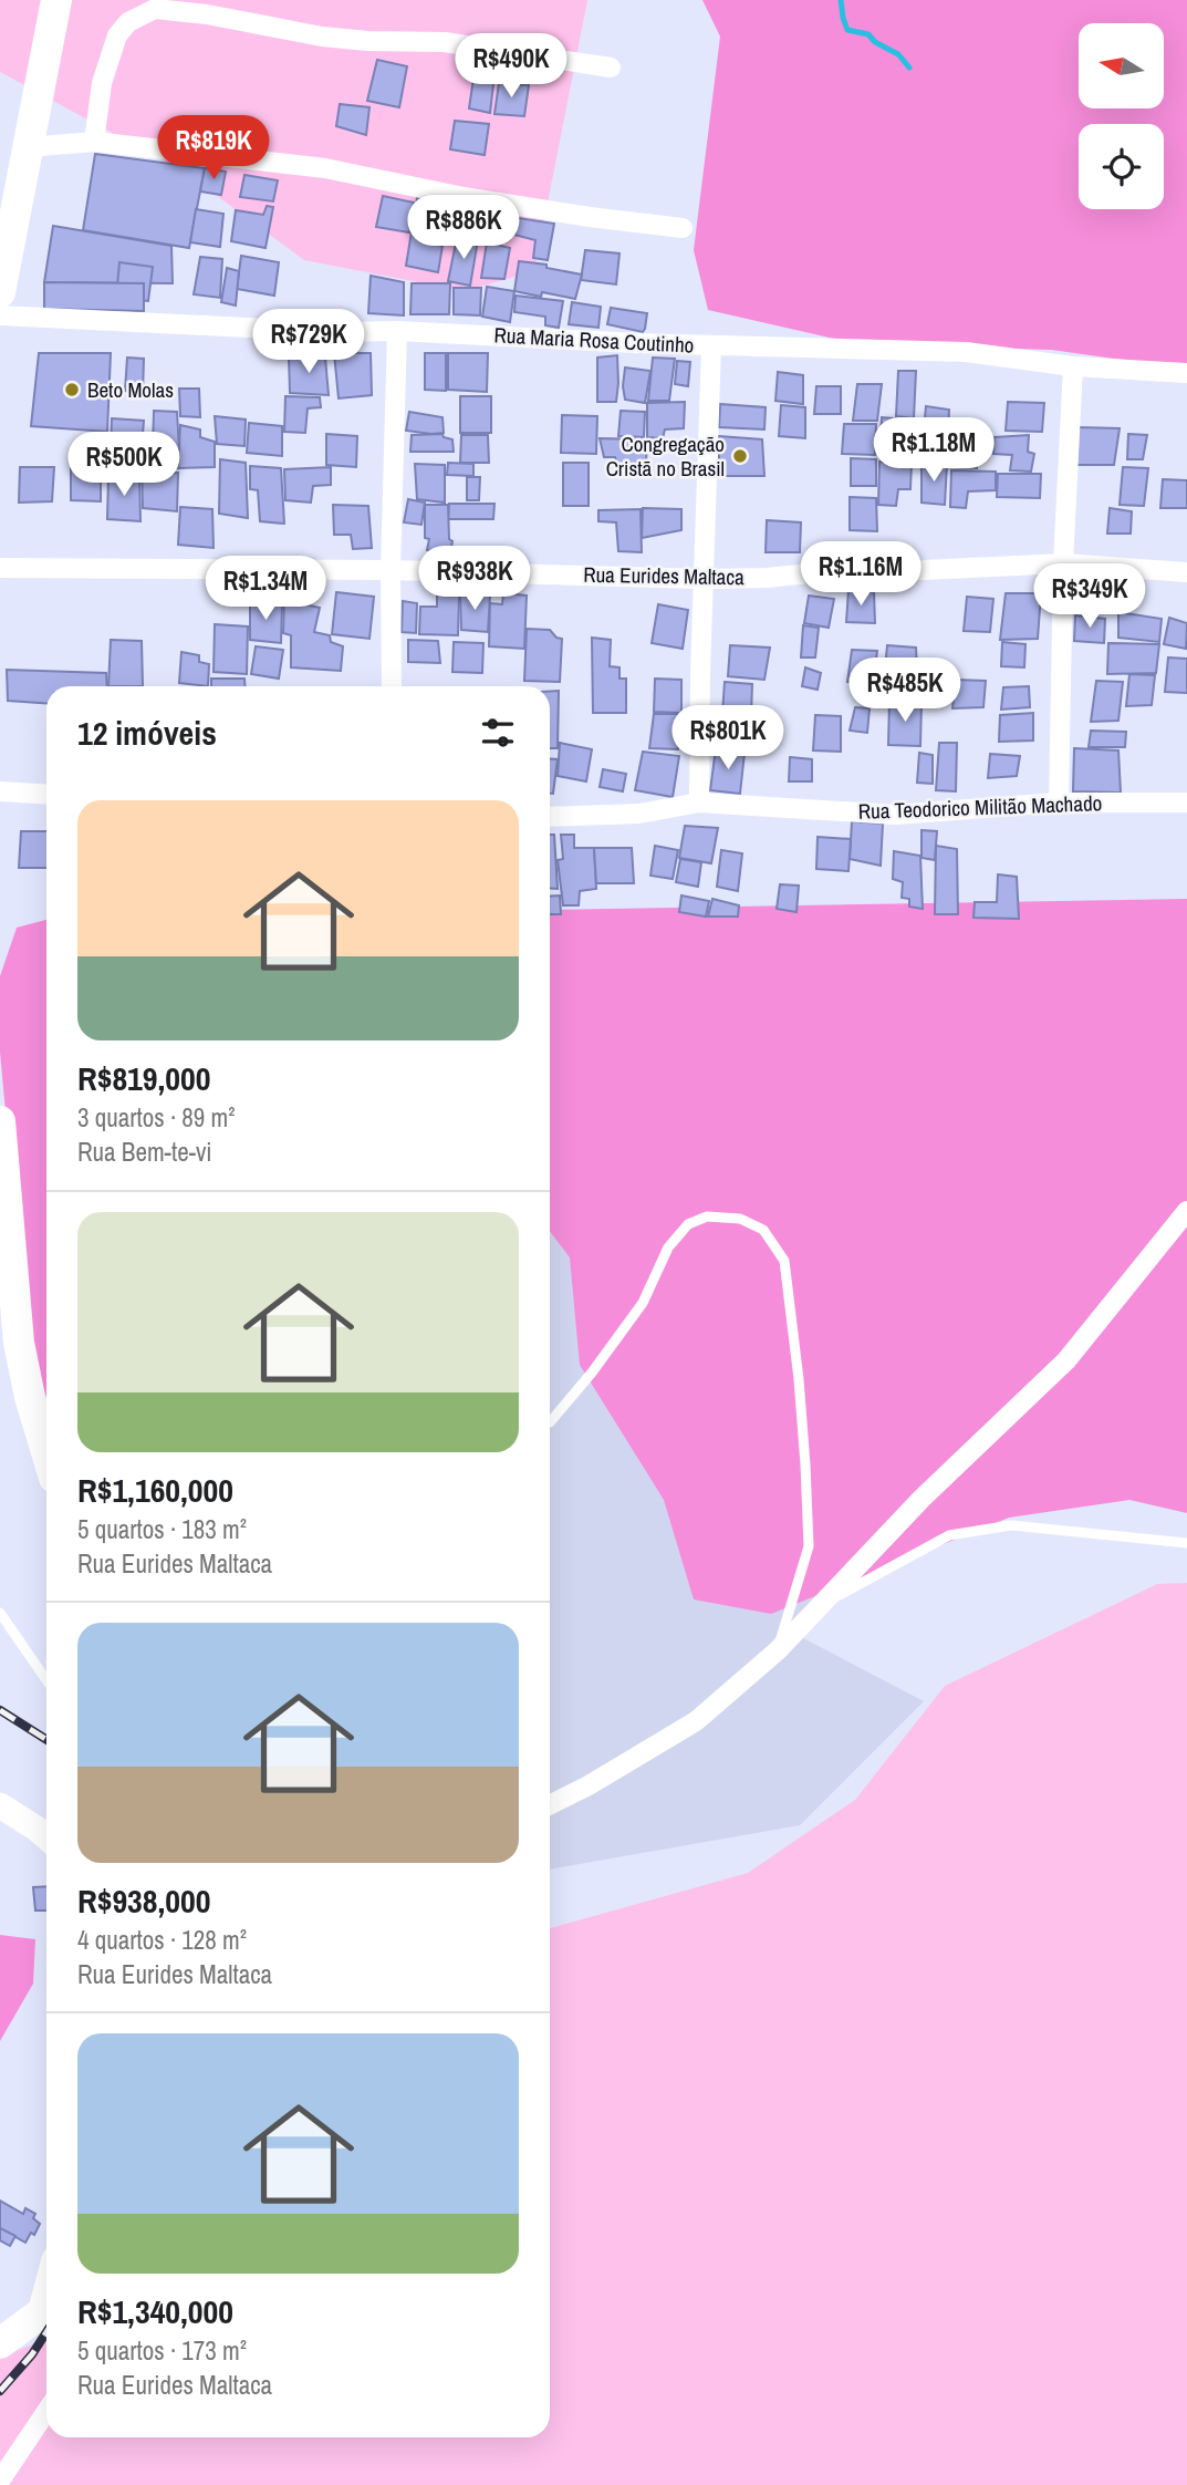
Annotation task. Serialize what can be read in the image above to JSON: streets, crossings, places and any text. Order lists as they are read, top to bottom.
{
  "streets": {
    "street": ["Rua Maria Rosa Coutinho", "Rua Eurides Maltaca", "Rua Teodorico Militão Machado"]
  },
  "places": ["Beto Molas", "Congregação Cristã no Brasil"],
  "north": "left",
  "page": {
    "price": [
      "R$490K",
      "R$819K",
      "R$886K",
      "R$729K",
      "R$1.18M",
      "R$500K",
      "R$1.16M",
      "R$938K",
      "R$1.34M",
      "R$349K",
      "R$485K",
      "R$801K"
    ],
    "heading": "12 imóveis",
    "list": [
      {
        "name": "R$819,000",
        "note": "3 quartos · 89 m² · Rua Bem-te-vi"
      },
      {
        "name": "R$1,160,000",
        "note": "5 quartos · 183 m² · Rua Eurides Maltaca"
      },
      {
        "name": "R$938,000",
        "note": "4 quartos · 128 m² · Rua Eurides Maltaca"
      },
      {
        "name": "R$1,340,000",
        "note": "5 quartos · 173 m² · Rua Eurides Maltaca"
      }
    ]
  }
}
